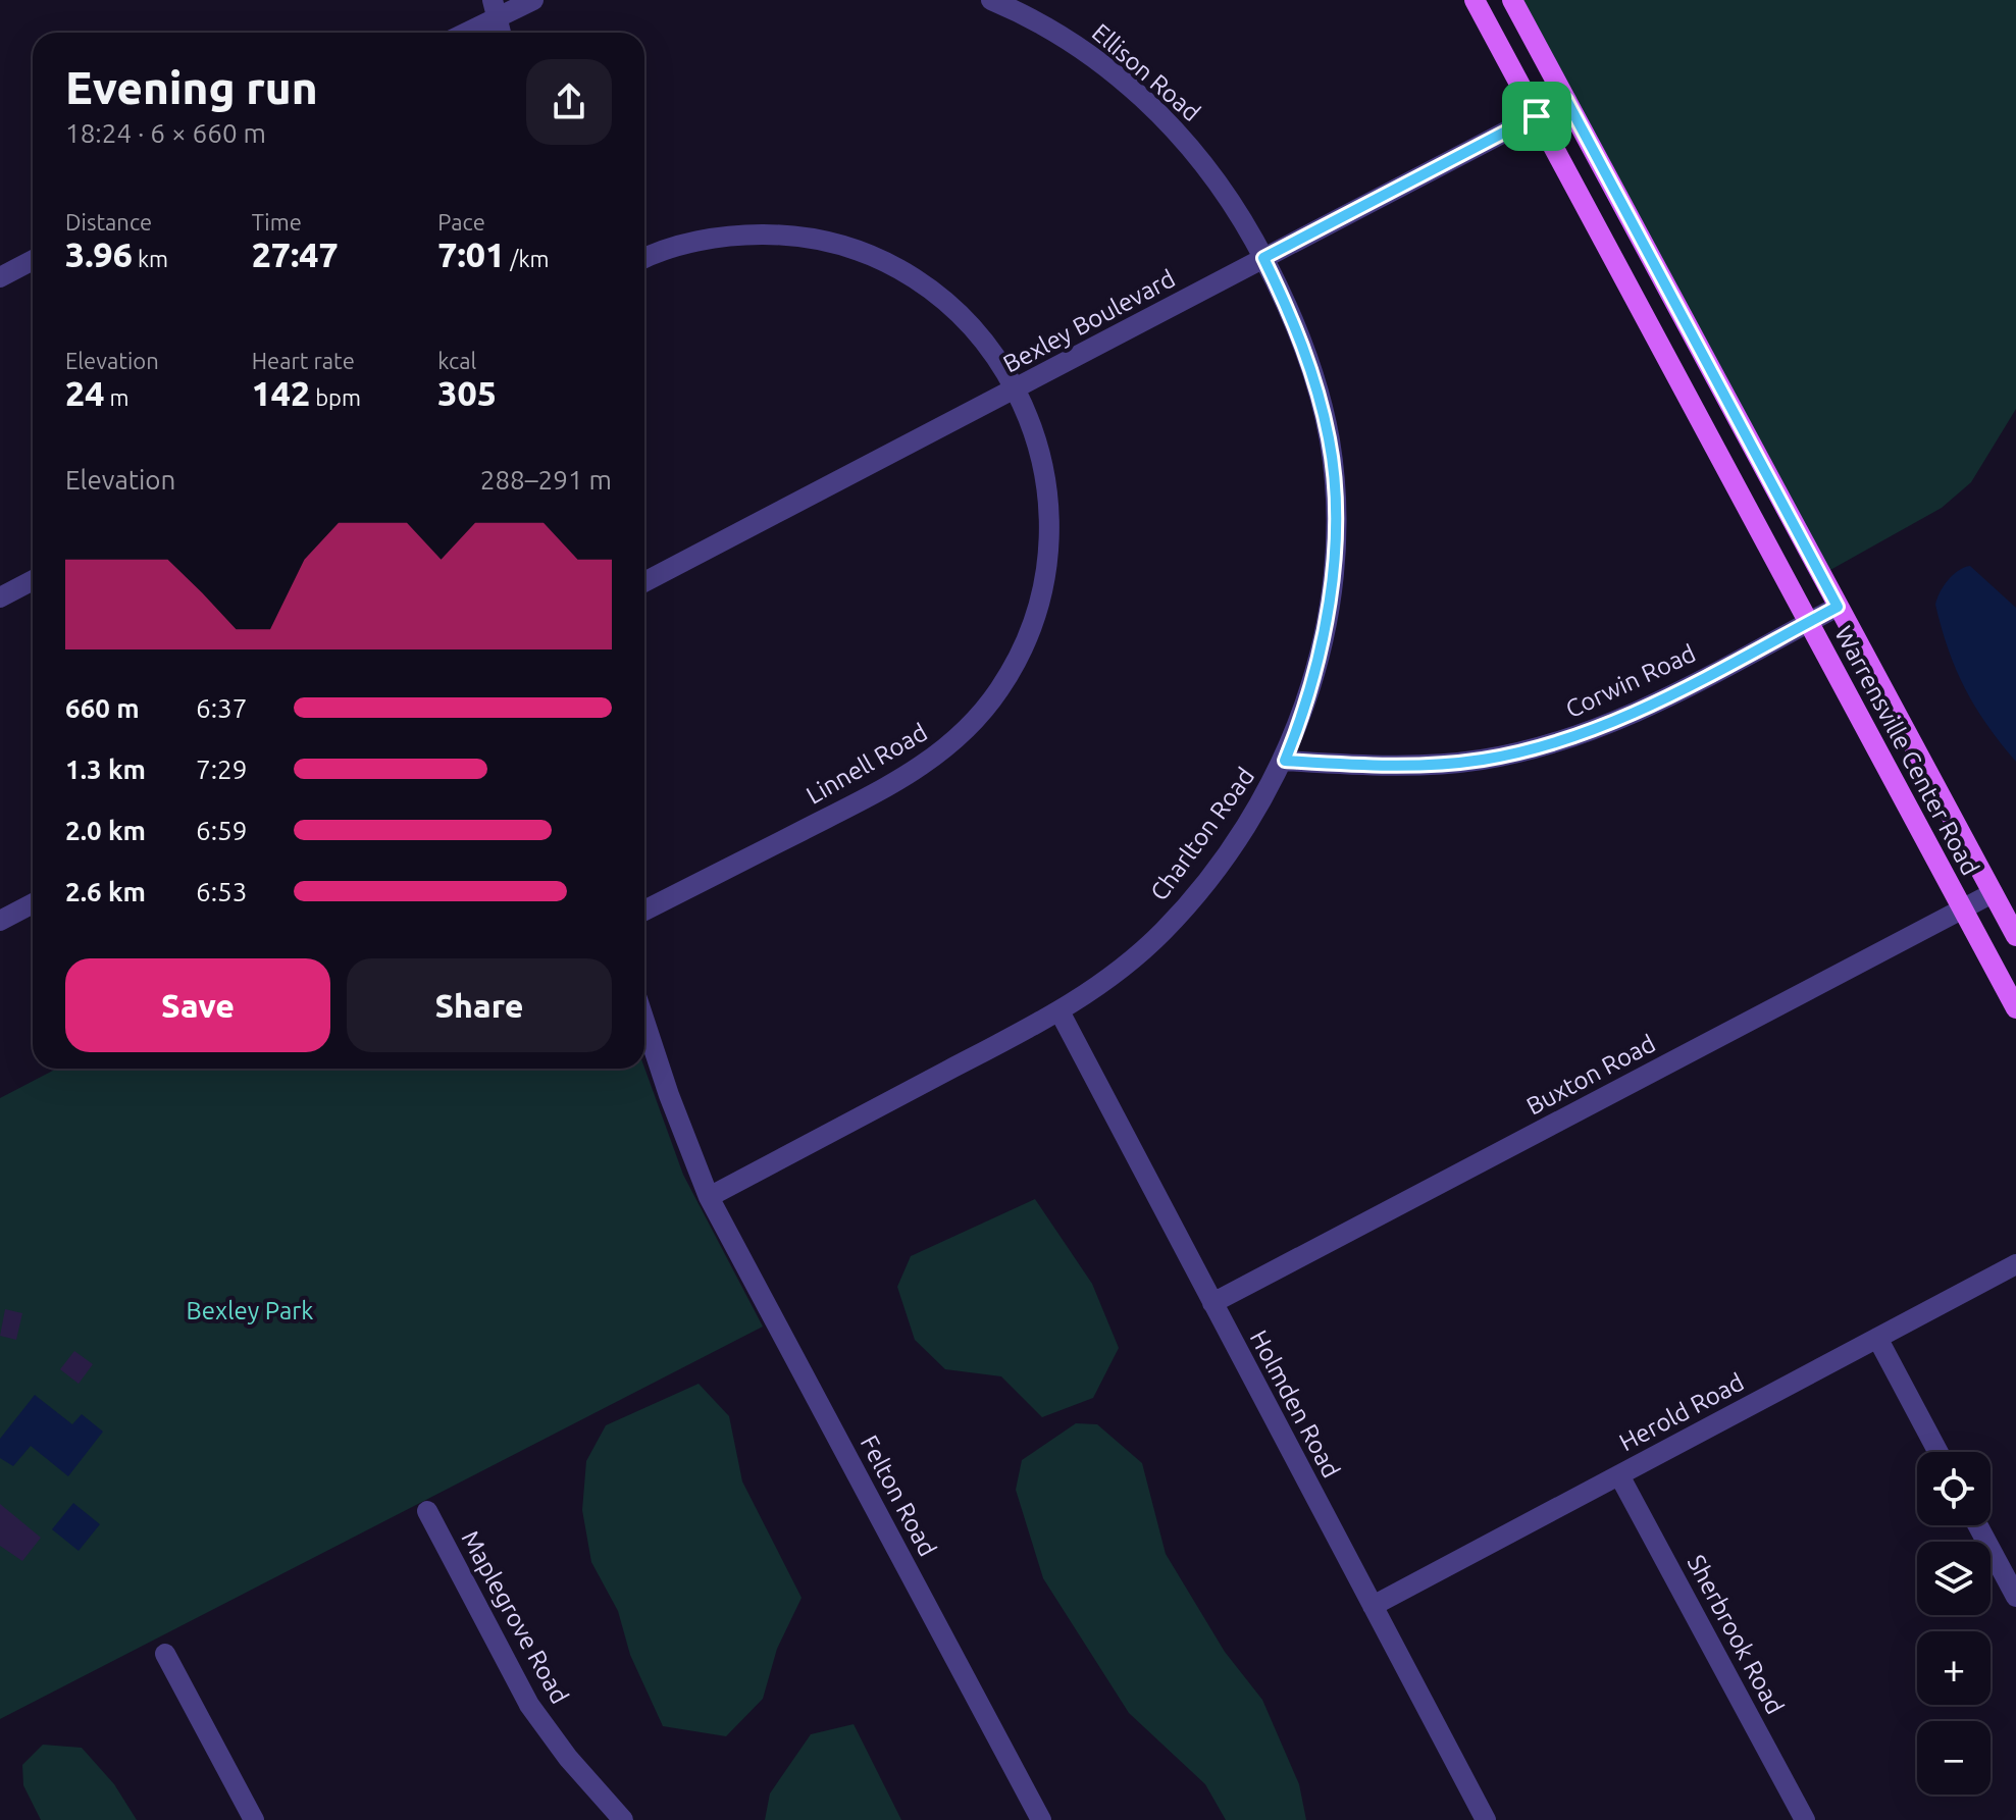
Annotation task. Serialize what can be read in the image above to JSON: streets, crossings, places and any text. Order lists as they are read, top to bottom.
{
  "streets": {
    "main road": ["Warrensville Center Road"],
    "street": [
      "Ellison Road",
      "Bexley Boulevard",
      "Corwin Road",
      "Linnell Road",
      "Charlton Road",
      "Buxton Road",
      "Holmden Road",
      "Herold Road",
      "Felton Road",
      "Maplegrove Road",
      "Sherbrook Road"
    ]
  },
  "crossings": [
    ["Ellison Road", "Bexley Boulevard"],
    ["Ellison Road", "Charlton Road"],
    ["Bexley Boulevard", "Warrensville Center Road"],
    ["Bexley Boulevard", "Linnell Road"],
    ["Bexley Boulevard", "Charlton Road"],
    ["Corwin Road", "Warrensville Center Road"],
    ["Corwin Road", "Charlton Road"],
    ["Warrensville Center Road", "Buxton Road"],
    ["Charlton Road", "Holmden Road"],
    ["Charlton Road", "Felton Road"],
    ["Buxton Road", "Holmden Road"],
    ["Holmden Road", "Herold Road"],
    ["Herold Road", "Sherbrook Road"]
  ],
  "parks": ["Bexley Park"],
  "page": {
    "heading": ["Evening run", "18:24 · 6 × 660 m"],
    "stats": [
      ["Distance", "3.96 km"],
      ["Time", "27:47"],
      ["Pace", "7:01 /km"],
      ["Elevation", "24 m"],
      ["Heart rate", "142 bpm"],
      ["kcal", "305"]
    ],
    "chart": ["Elevation", "288–291 m"],
    "list": [
      {
        "name": "660 m",
        "note": "6:37"
      },
      {
        "name": "1.3 km",
        "note": "7:29"
      },
      {
        "name": "2.0 km",
        "note": "6:59"
      },
      {
        "name": "2.6 km",
        "note": "6:53"
      }
    ],
    "buttons": ["Save", "Share"],
    "map_buttons": ["+", "−"]
  }
}
